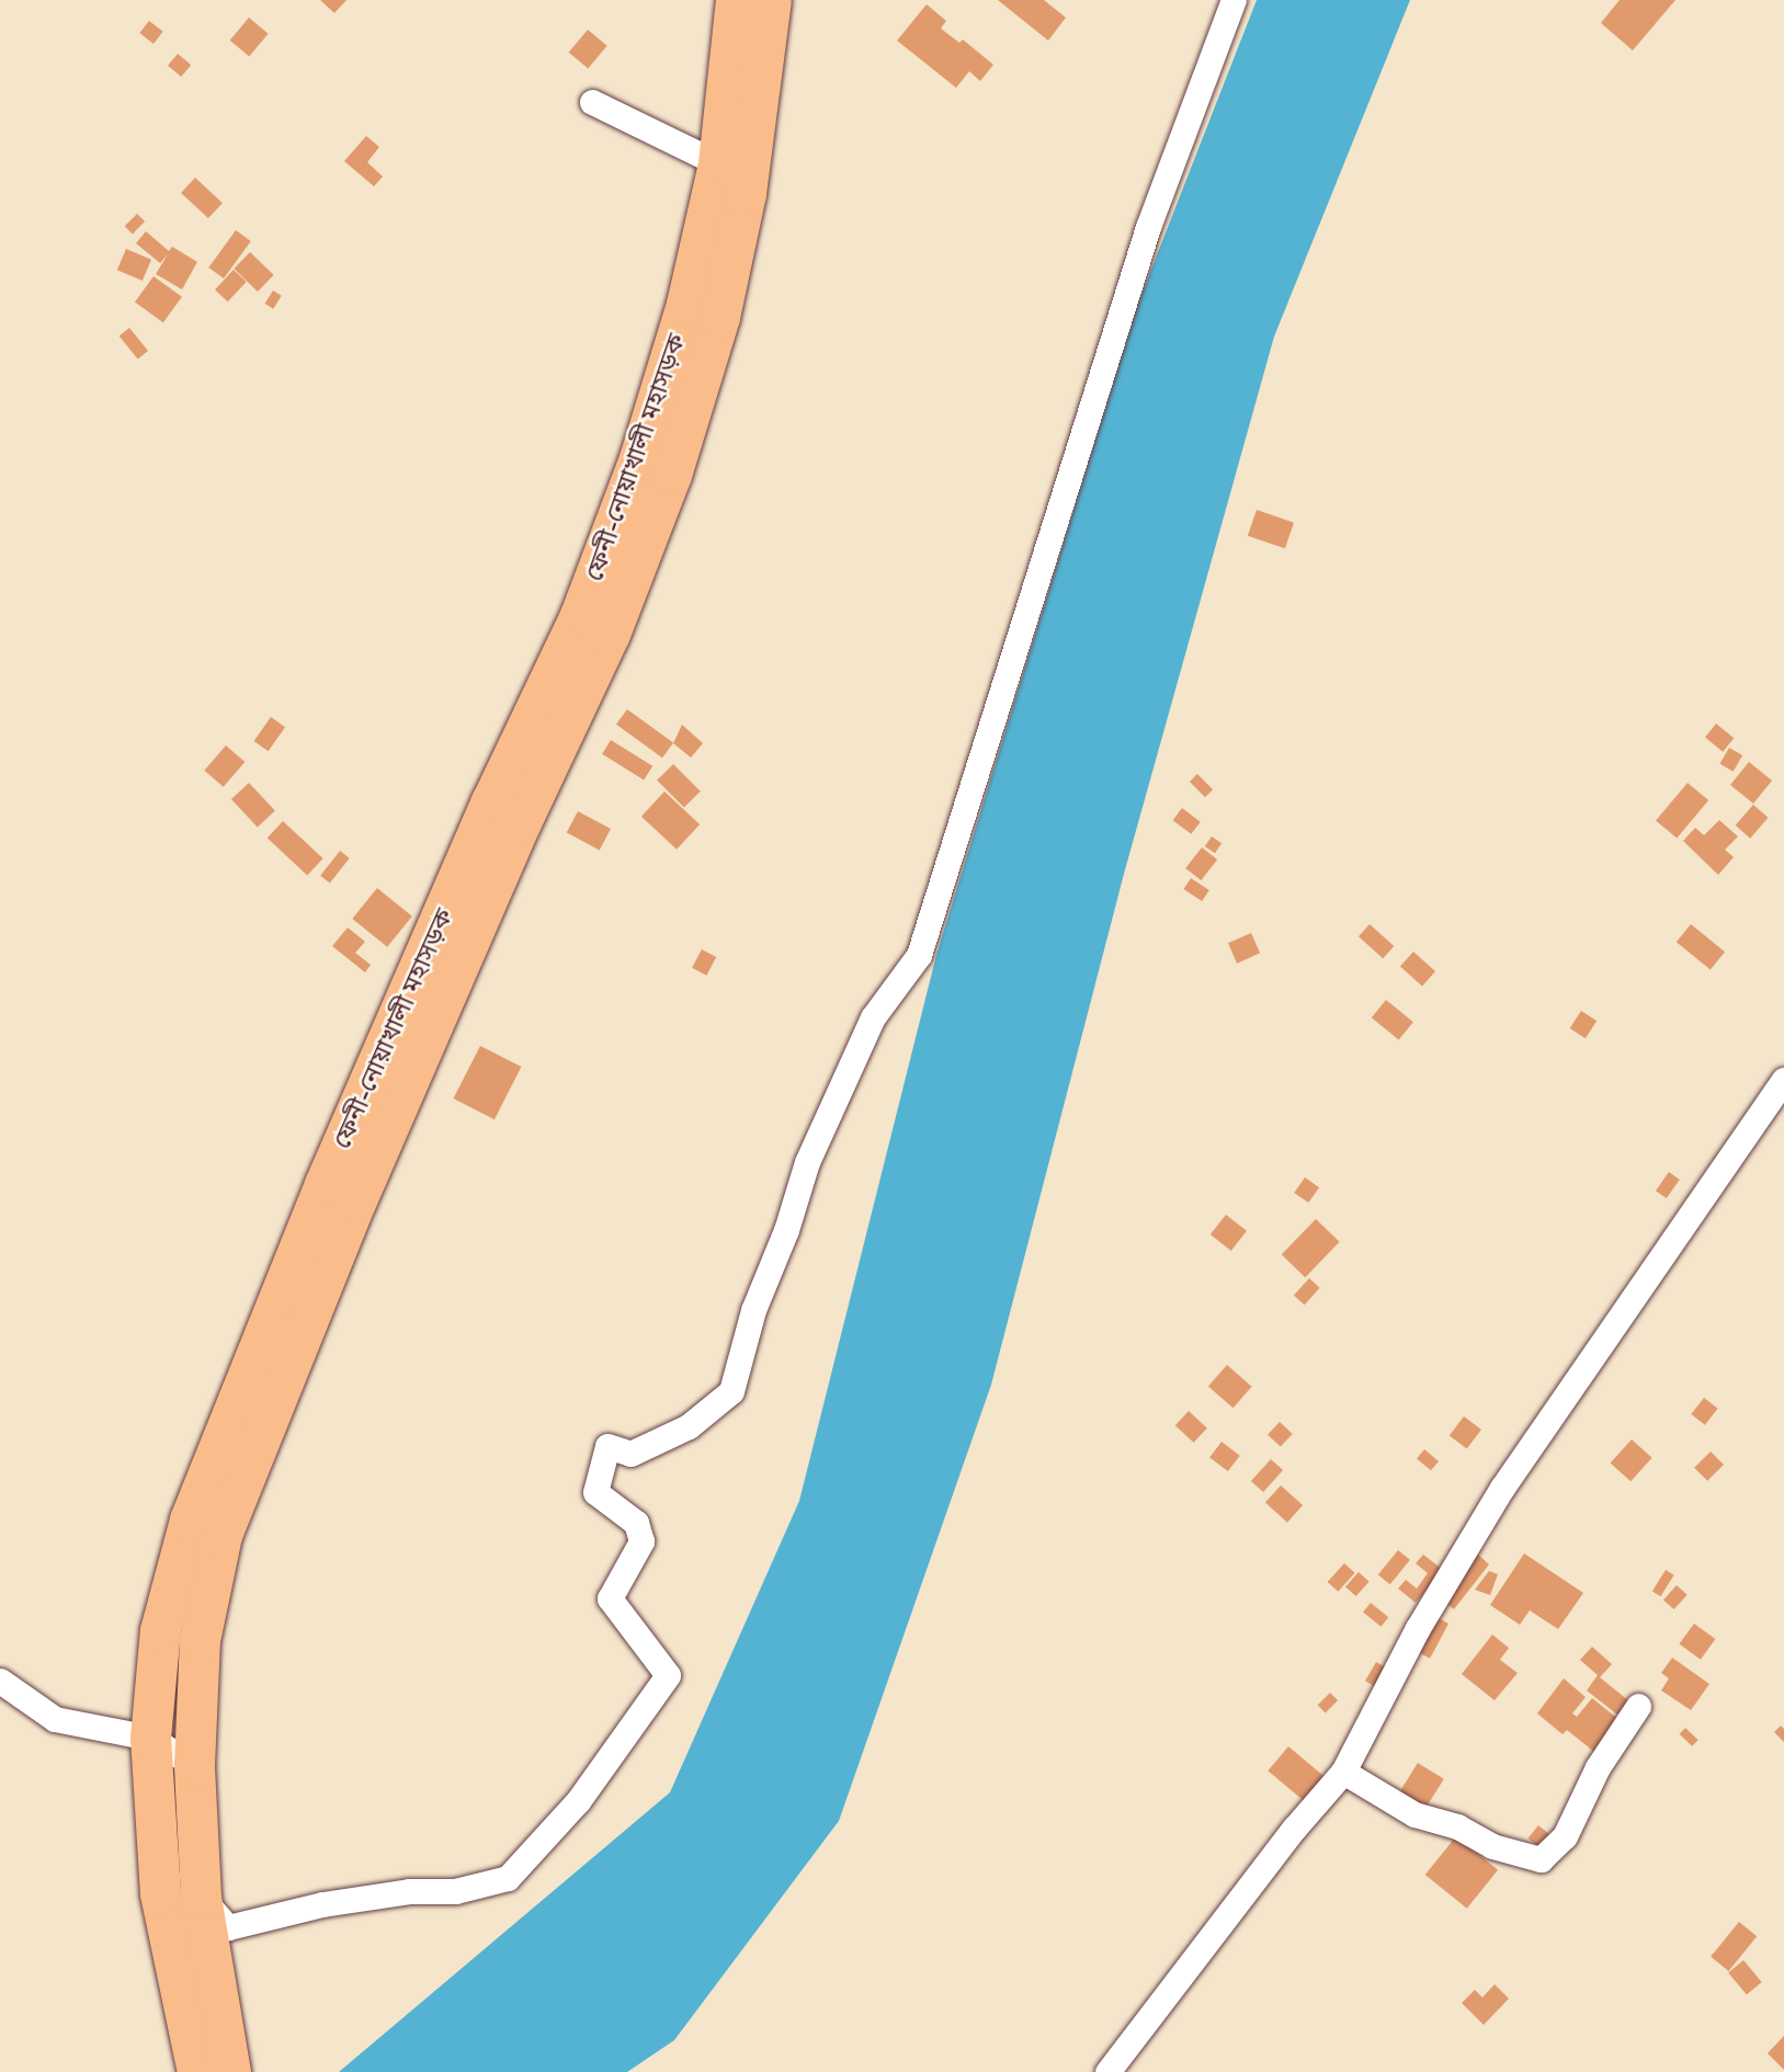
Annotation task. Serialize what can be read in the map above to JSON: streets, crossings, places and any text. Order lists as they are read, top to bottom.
{
  "streets": {
    "highway": ["ফেনী-নোয়াখালী মহাসড়ক"]
  }
}
